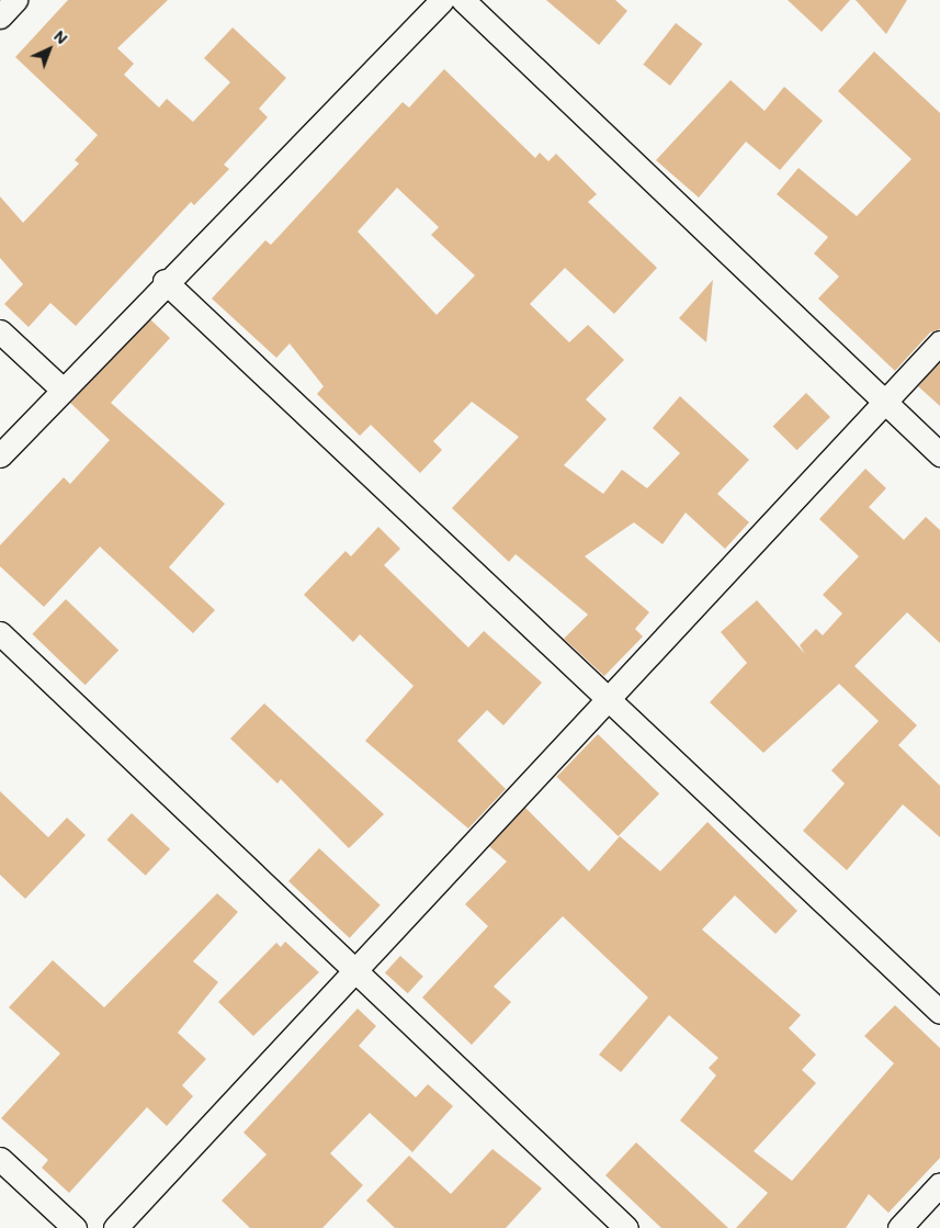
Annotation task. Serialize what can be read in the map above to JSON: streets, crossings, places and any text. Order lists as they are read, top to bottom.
{
  "north": "top right"
}
